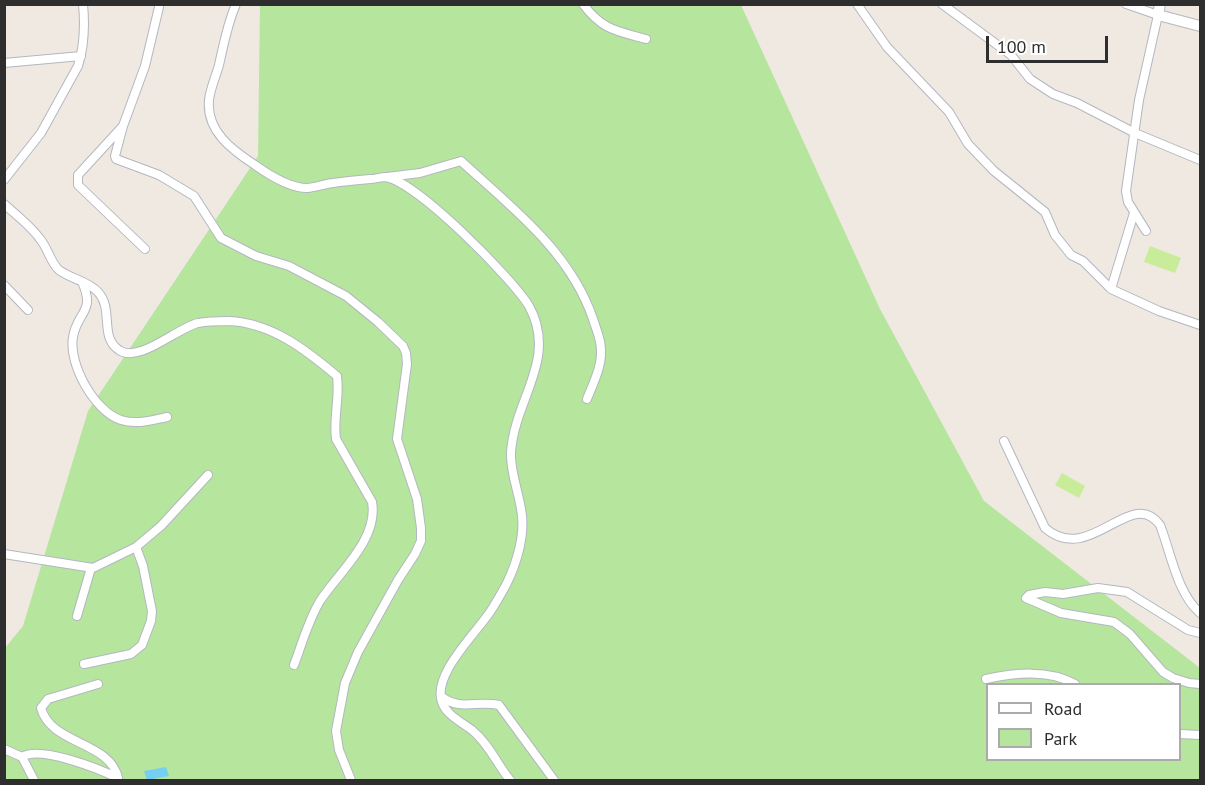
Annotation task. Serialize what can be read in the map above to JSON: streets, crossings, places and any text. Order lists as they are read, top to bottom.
{
  "legend": ["Road", "Park"],
  "scale_bar": "100 m"
}
